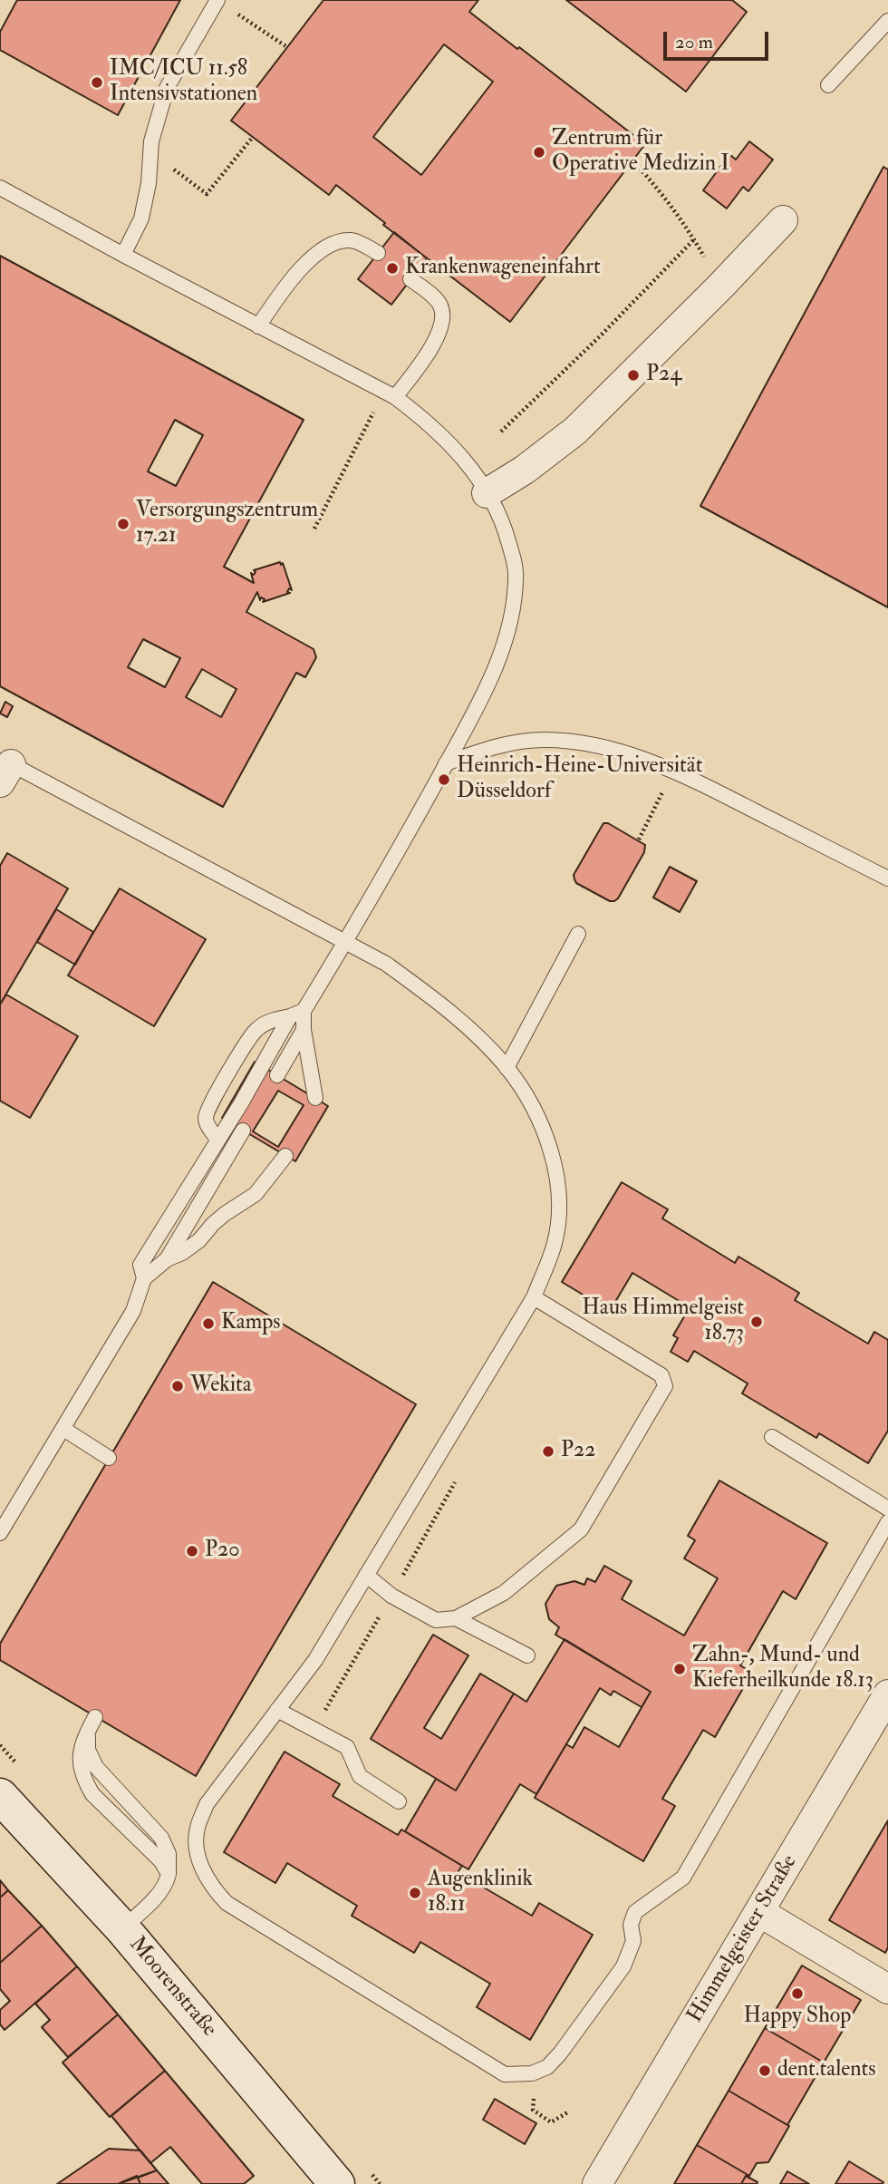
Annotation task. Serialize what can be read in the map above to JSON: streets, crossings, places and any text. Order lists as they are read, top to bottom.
{
  "streets": {
    "street": ["Himmelgeister Straße", "Moorenstraße"]
  },
  "places": [
    "IMC/ICU 11.58 Intensivstationen",
    "Zentrum für Operative Medizin I",
    "Krankenwageneinfahrt",
    "P24",
    "Versorgungszentrum 17.21",
    "Heinrich-Heine-Universität Düsseldorf",
    "Haus Himmelgeist 18.73",
    "Kamps",
    "Wekita",
    "P22",
    "P20",
    "Zahn-, Mund- und Kieferheilkunde 18.13",
    "Augenklinik 18.11",
    "Happy Shop",
    "dent.talents"
  ],
  "scale_bar": "20 m"
}
